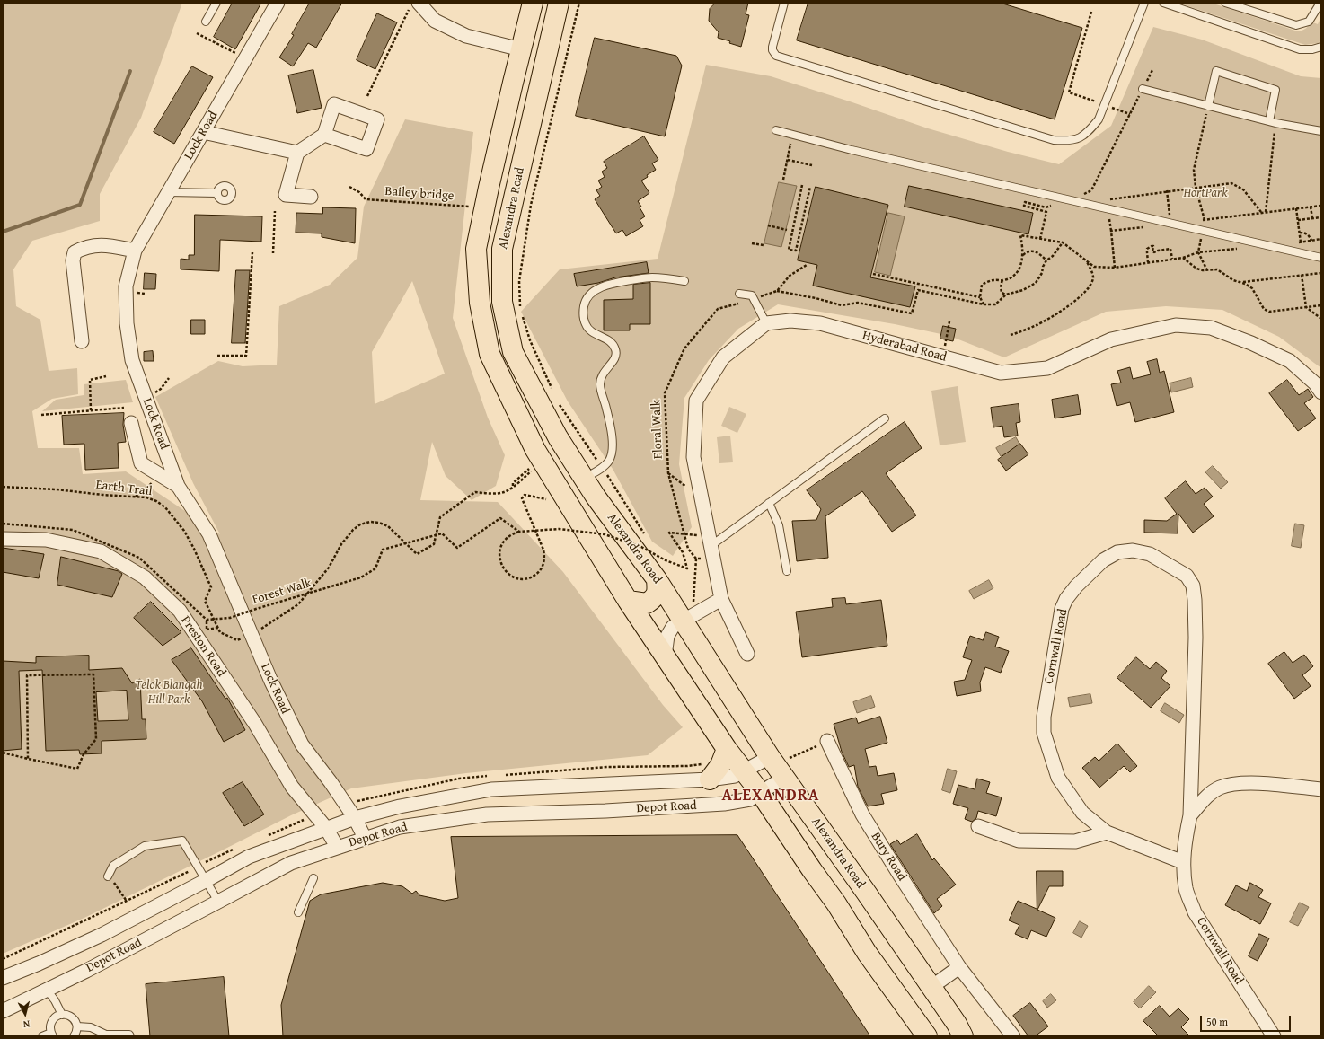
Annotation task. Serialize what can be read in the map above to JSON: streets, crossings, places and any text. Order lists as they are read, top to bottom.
{
  "streets": {
    "main road": ["Alexandra Road"],
    "street": [
      "Lock Road",
      "Hyderabad Road",
      "Preston Road",
      "Cornwall Road",
      "Depot Road",
      "Bury Road"
    ],
    "path": [
      "Bailey bridge",
      "Floral Walk",
      "Earth Trail",
      "Forest Walk"
    ]
  },
  "crossings": [
    ["Lock Road", "Depot Road"],
    ["Alexandra Road", "Depot Road"],
    ["Preston Road", "Depot Road"]
  ],
  "districts": ["ALEXANDRA"],
  "parks": ["HortPark", "Telok Blangah Hill Park"],
  "scale_bar": "50 m",
  "north": "bottom"
}
